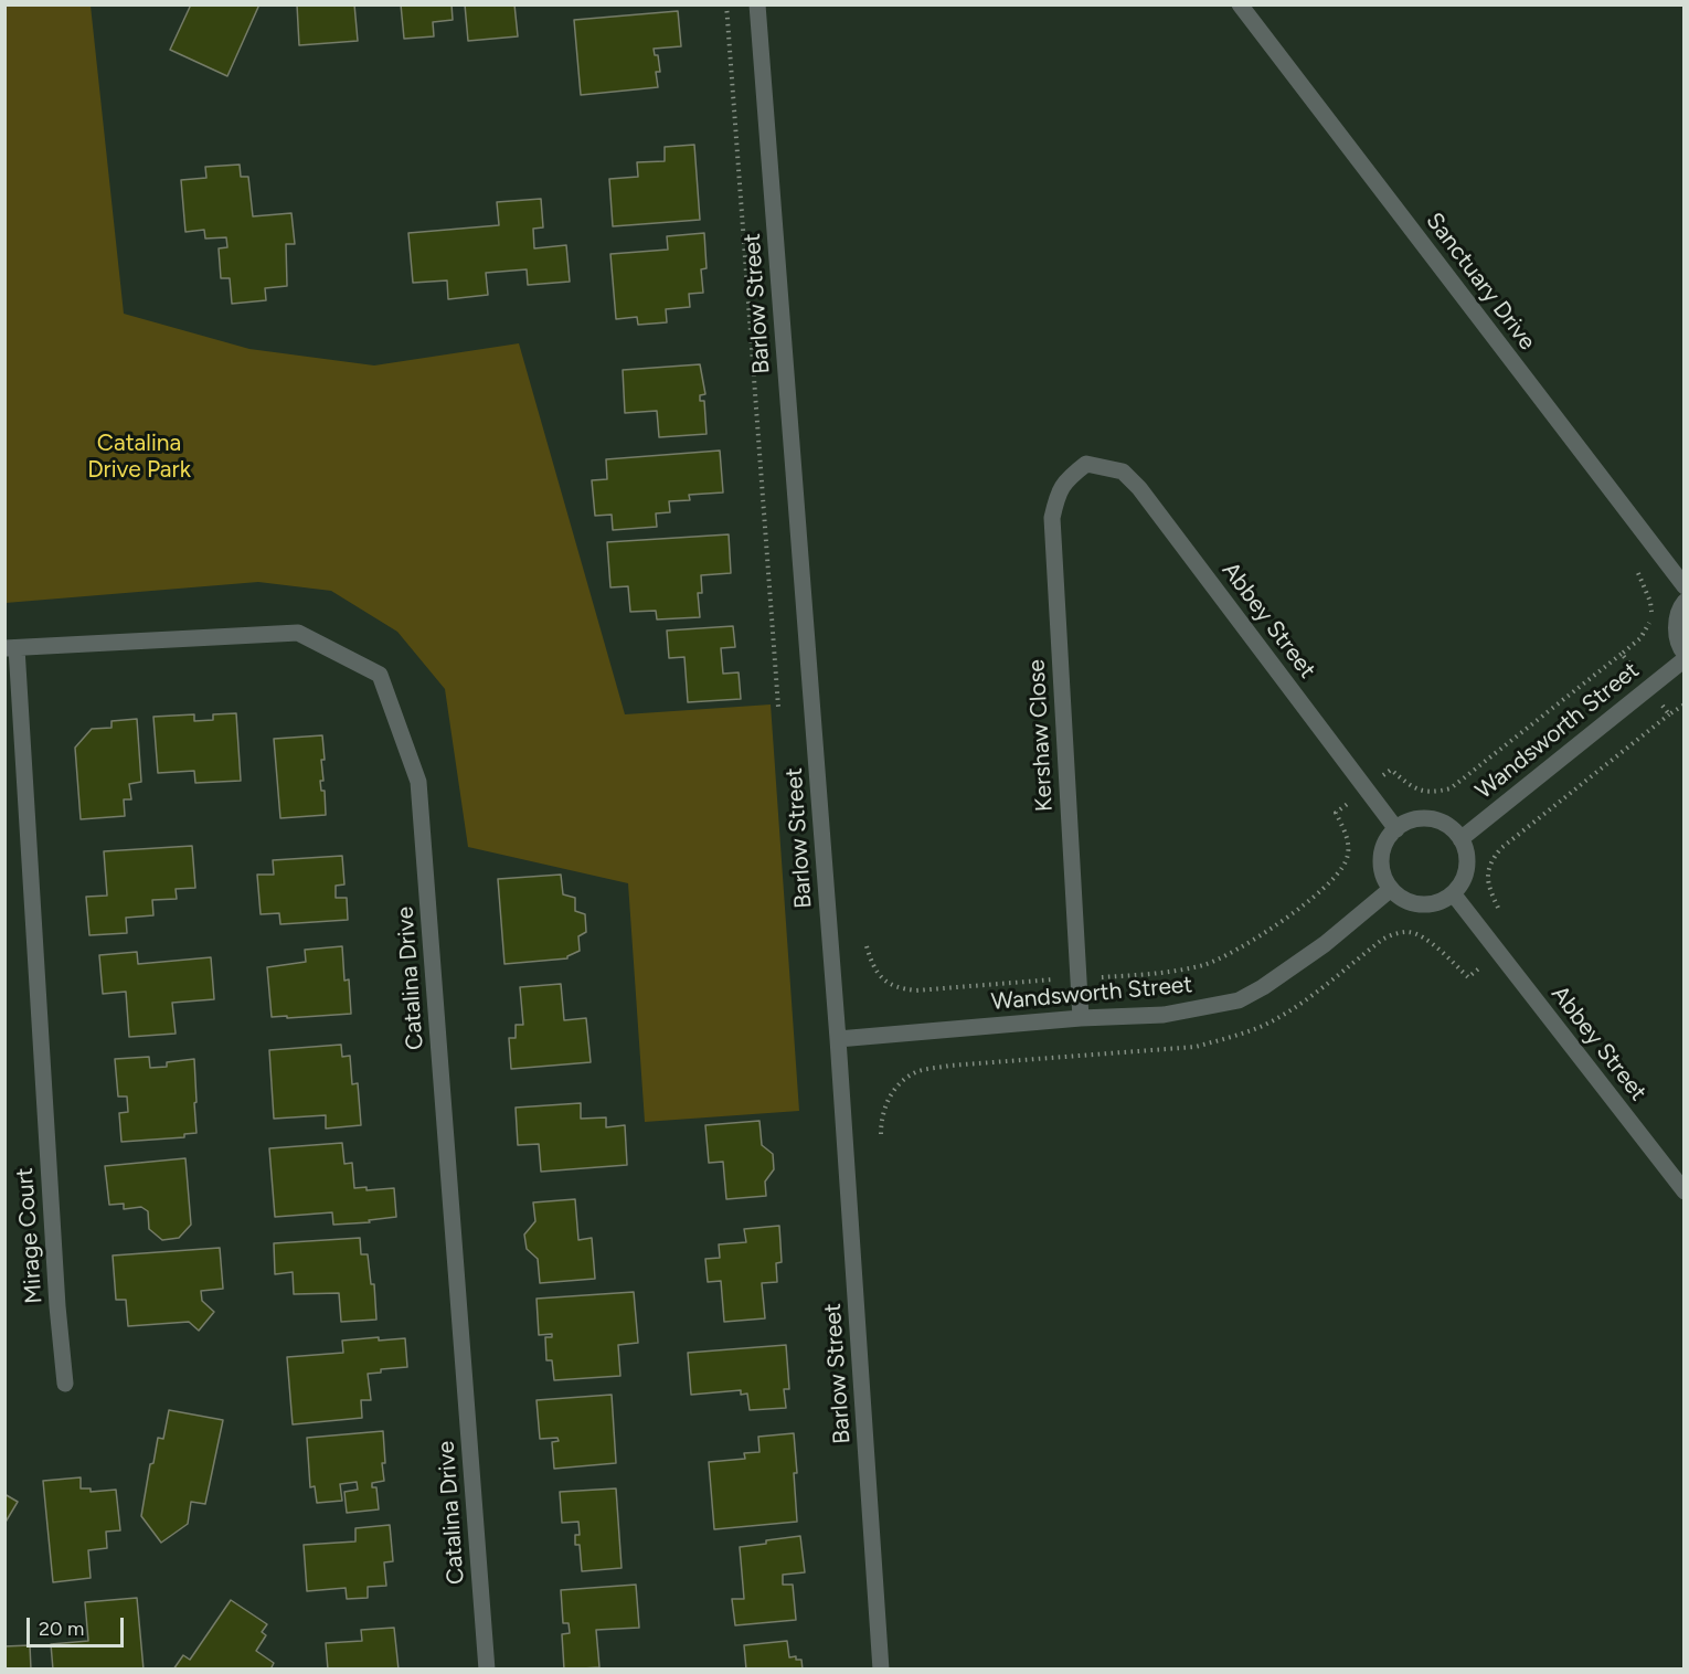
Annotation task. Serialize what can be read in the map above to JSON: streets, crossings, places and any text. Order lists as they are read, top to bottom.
{
  "streets": {
    "street": [
      "Sanctuary Drive",
      "Barlow Street",
      "Abbey Street",
      "Wandsworth Street",
      "Kershaw Close",
      "Catalina Drive",
      "Mirage Court"
    ]
  },
  "crossings": [
    ["Barlow Street", "Wandsworth Street"],
    ["Abbey Street", "Wandsworth Street"],
    ["Abbey Street", "Kershaw Close"],
    ["Wandsworth Street", "Kershaw Close"],
    ["Catalina Drive", "Mirage Court"]
  ],
  "parks": ["Catalina Drive Park"],
  "scale_bar": "20 m"
}
